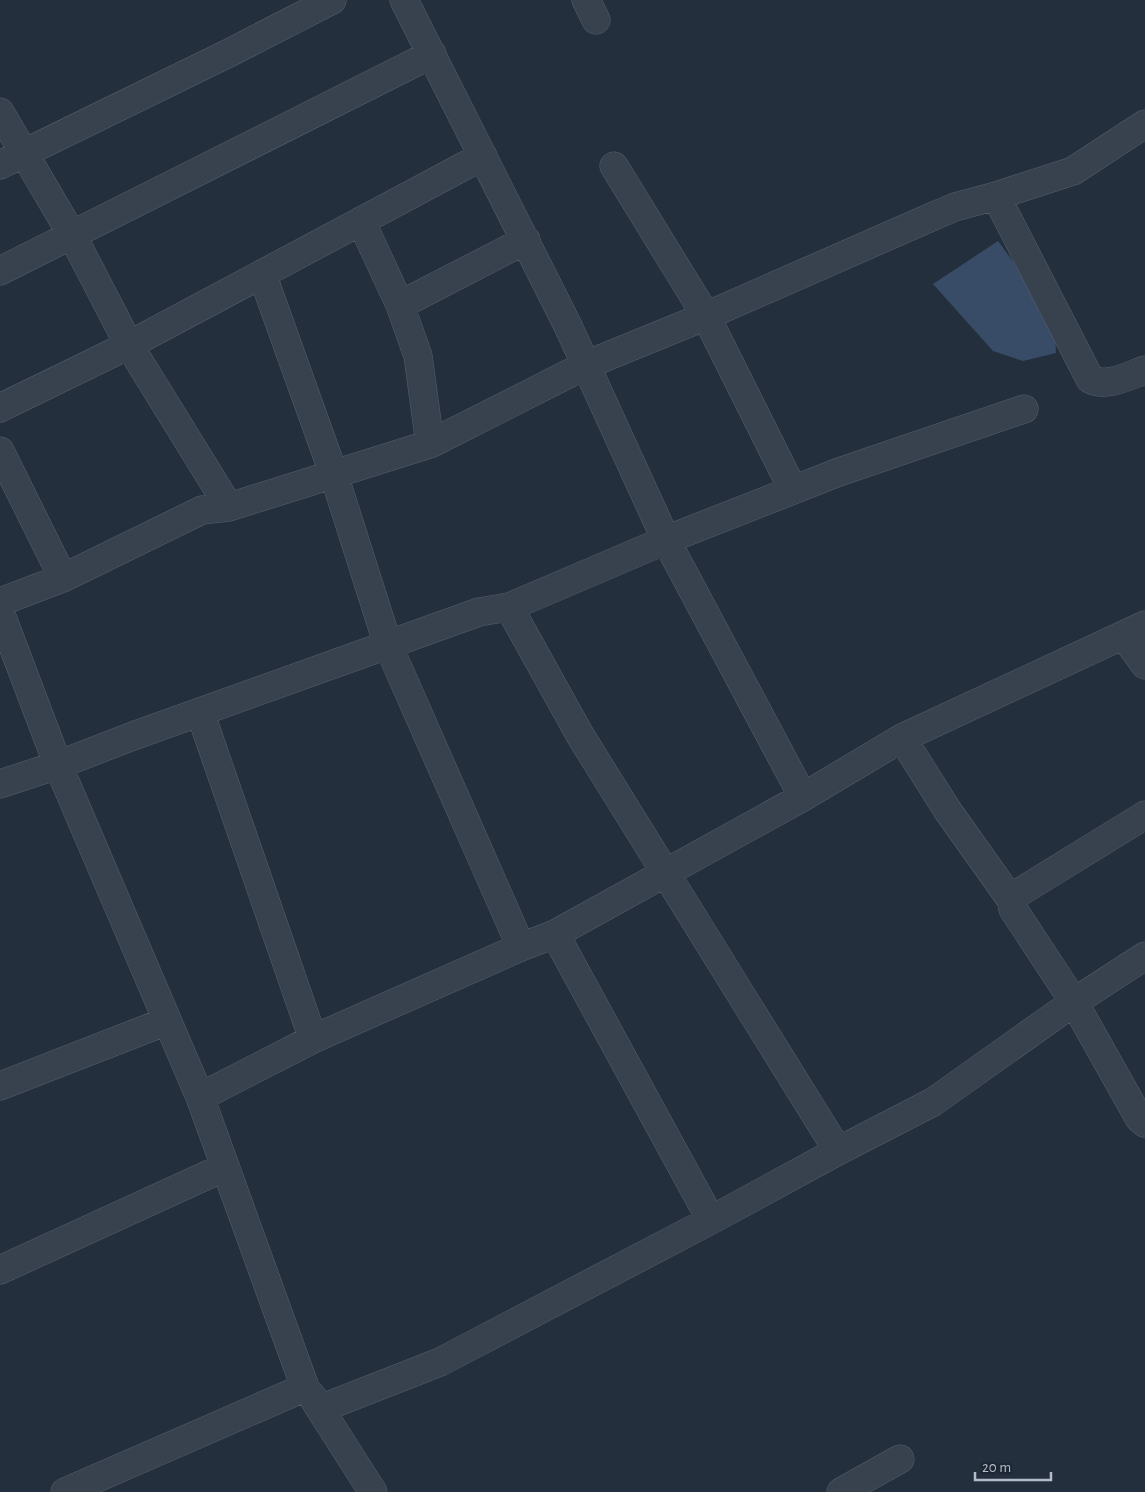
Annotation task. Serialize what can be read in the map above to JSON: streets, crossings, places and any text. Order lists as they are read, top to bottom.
{
  "scale_bar": "20 m"
}
